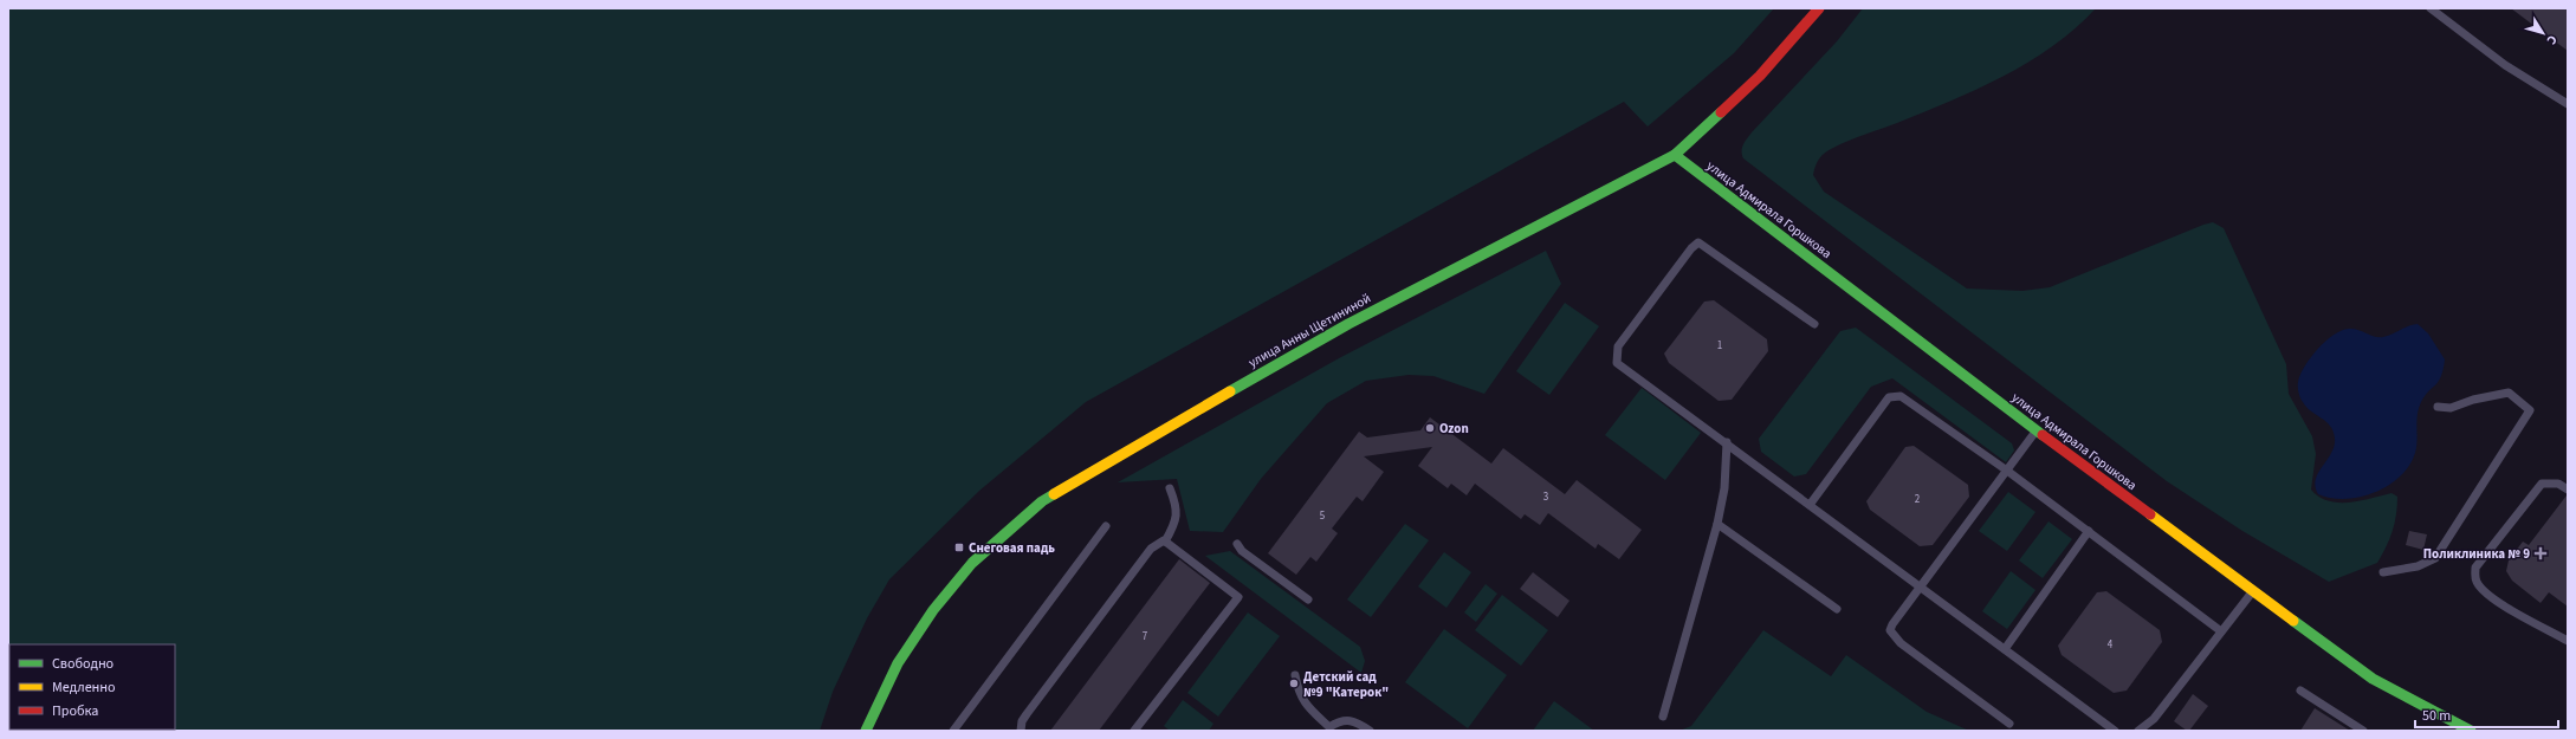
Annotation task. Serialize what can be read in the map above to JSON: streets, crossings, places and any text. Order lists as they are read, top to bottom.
{
  "streets": {
    "main road": ["улица Адмирала Горшкова", "улица Анны Щетининой"]
  },
  "crossings": [
    ["улица Адмирала Горшкова", "улица Анны Щетининой"]
  ],
  "places": {
    "other": ["Ozon", "Детский сад №9 \"Катерок\""],
    "transit": ["Снеговая падь"],
    "health": ["Поликлиника № 9"]
  },
  "house_numbers": [
    "1",
    "3",
    "2",
    "5",
    "7",
    "4"
  ],
  "legend": ["Свободно", "Медленно", "Пробка"],
  "scale_bar": "50 m",
  "north": "bottom right"
}
